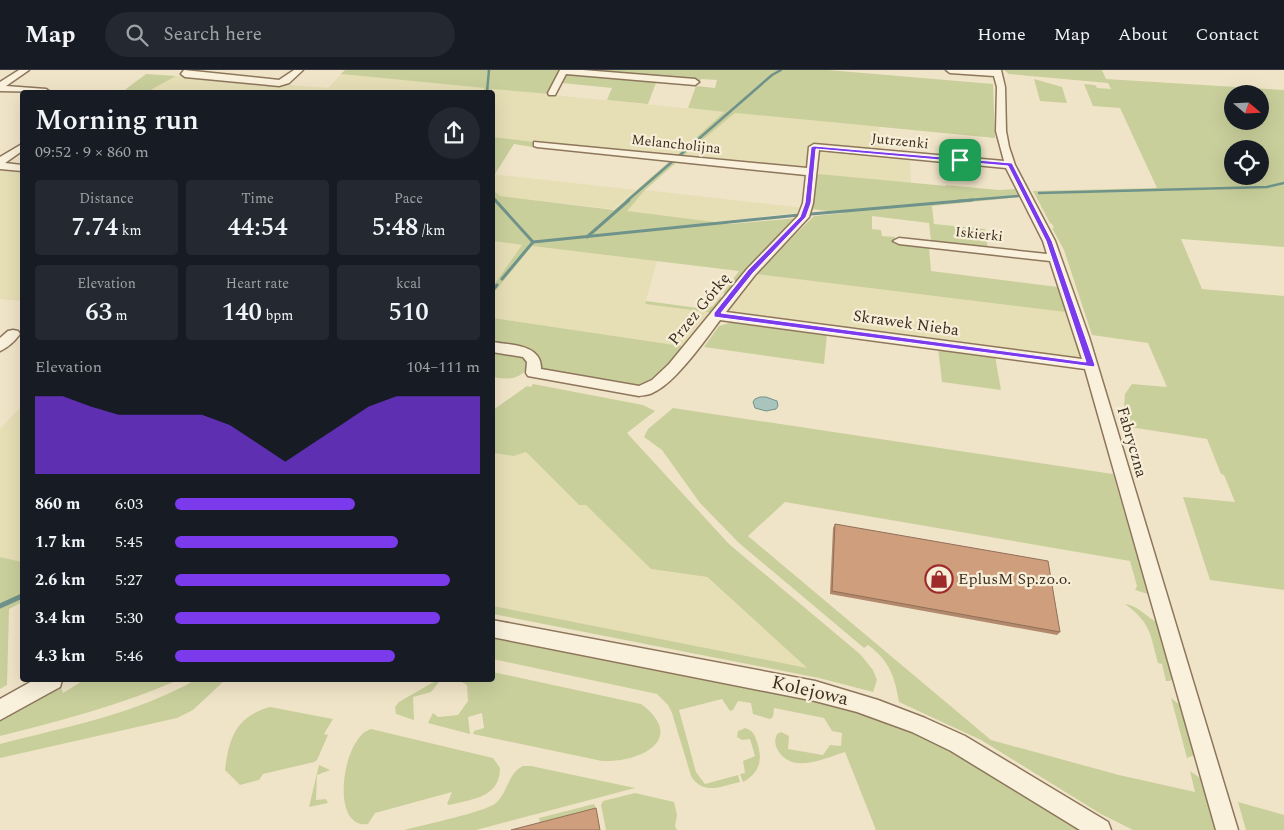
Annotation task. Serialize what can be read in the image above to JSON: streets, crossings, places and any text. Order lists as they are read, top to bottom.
{
  "streets": {
    "street": [
      "Jutrzenki",
      "Melancholijna",
      "Iskierki",
      "Przez Górkę",
      "Skrawek Nieba",
      "Fabryczna",
      "Kolejowa"
    ]
  },
  "crossings": [
    ["Jutrzenki", "Przez Górkę"],
    ["Jutrzenki", "Fabryczna"],
    ["Melancholijna", "Przez Górkę"],
    ["Iskierki", "Fabryczna"],
    ["Przez Górkę", "Skrawek Nieba"],
    ["Skrawek Nieba", "Fabryczna"]
  ],
  "places": {
    "shop": ["EplusM Sp.zo.o."]
  },
  "north": "right",
  "page": {
    "header": "Map",
    "search": "Search here",
    "nav": [
      "Home",
      "Map",
      "About",
      "Contact"
    ],
    "heading": ["Morning run", "09:52 · 9 × 860 m"],
    "stats": [
      ["Distance", "7.74 km"],
      ["Time", "44:54"],
      ["Pace", "5:48 /km"],
      ["Elevation", "63 m"],
      ["Heart rate", "140 bpm"],
      ["kcal", "510"]
    ],
    "chart": ["Elevation", "104–111 m"],
    "list": [
      {
        "name": "860 m",
        "note": "6:03"
      },
      {
        "name": "1.7 km",
        "note": "5:45"
      },
      {
        "name": "2.6 km",
        "note": "5:27"
      },
      {
        "name": "3.4 km",
        "note": "5:30"
      },
      {
        "name": "4.3 km",
        "note": "5:46"
      }
    ]
  }
}
